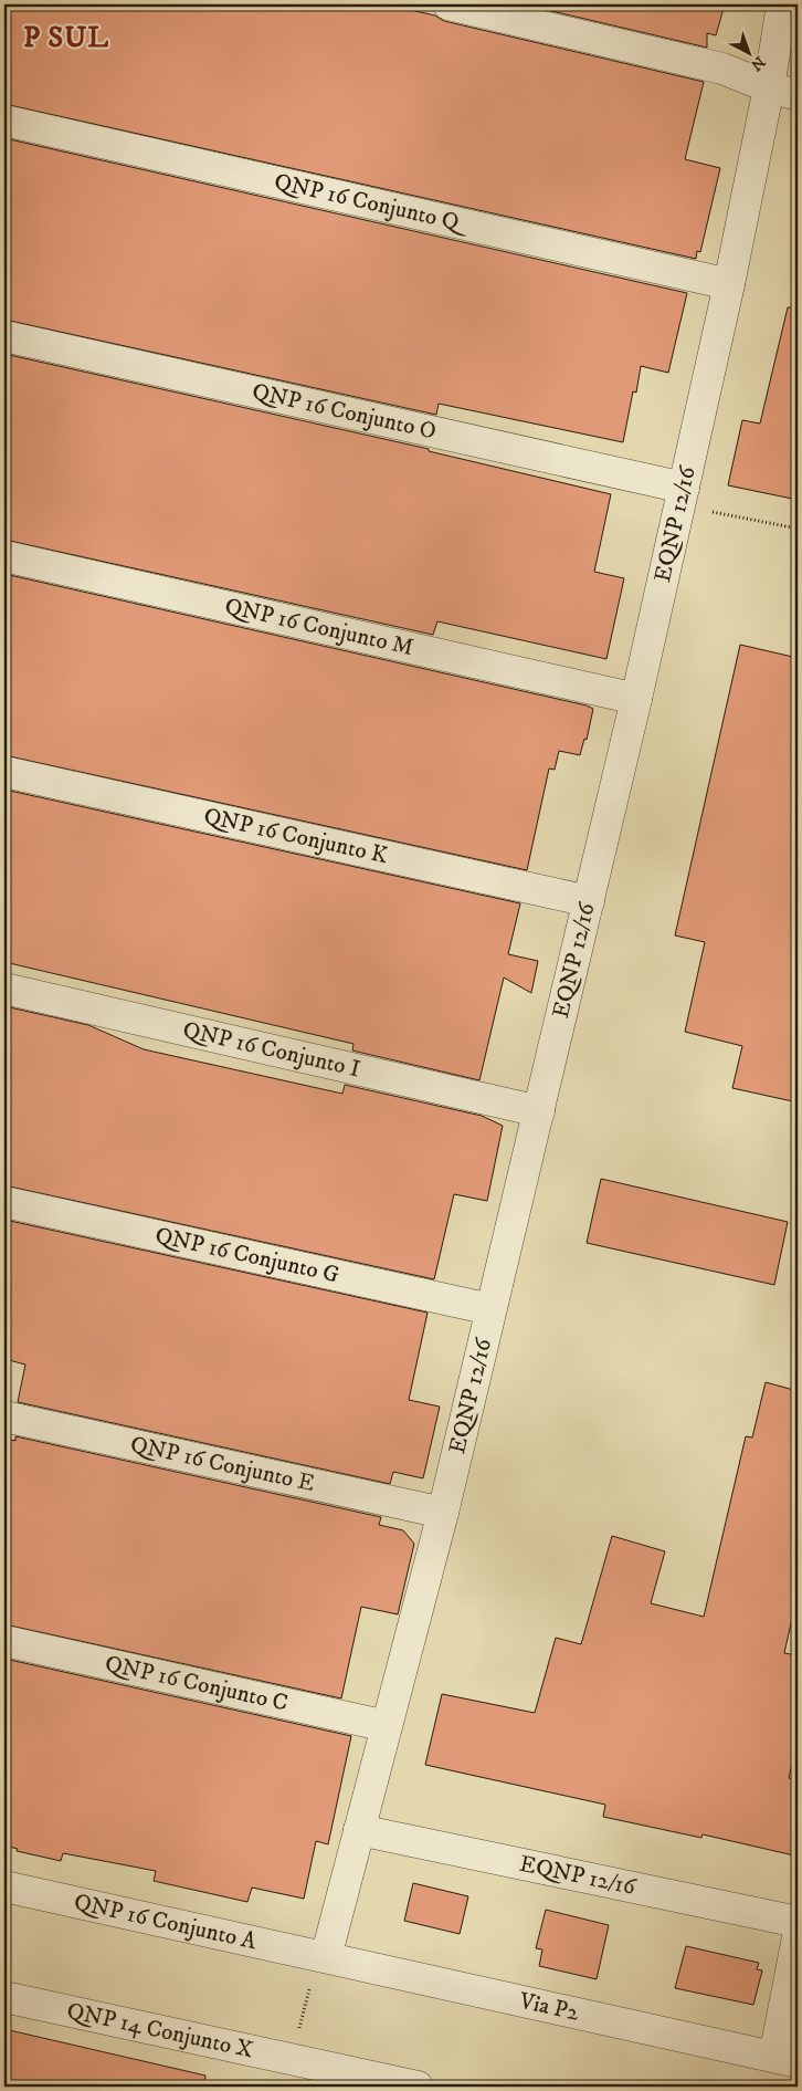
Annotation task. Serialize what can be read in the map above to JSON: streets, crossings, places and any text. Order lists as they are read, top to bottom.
{
  "streets": {
    "street": [
      "QNP 16 Conjunto Q",
      "QNP 16 Conjunto O",
      "EQNP 12/16",
      "QNP 16 Conjunto M",
      "QNP 16 Conjunto K",
      "QNP 16 Conjunto I",
      "QNP 16 Conjunto G",
      "QNP 16 Conjunto E",
      "QNP 16 Conjunto C",
      "QNP 16 Conjunto A",
      "Via P2",
      "QNP 14 Conjunto X"
    ]
  },
  "crossings": [
    ["QNP 16 Conjunto Q", "EQNP 12/16"],
    ["QNP 16 Conjunto O", "EQNP 12/16"],
    ["EQNP 12/16", "QNP 16 Conjunto M"],
    ["EQNP 12/16", "QNP 16 Conjunto K"],
    ["EQNP 12/16", "QNP 16 Conjunto I"],
    ["EQNP 12/16", "QNP 16 Conjunto G"],
    ["EQNP 12/16", "QNP 16 Conjunto E"],
    ["EQNP 12/16", "QNP 16 Conjunto C"],
    ["EQNP 12/16", "QNP 16 Conjunto A"],
    ["EQNP 12/16", "Via P2"],
    ["QNP 16 Conjunto A", "Via P2"]
  ],
  "districts": ["P SUL"],
  "north": "bottom right"
}
